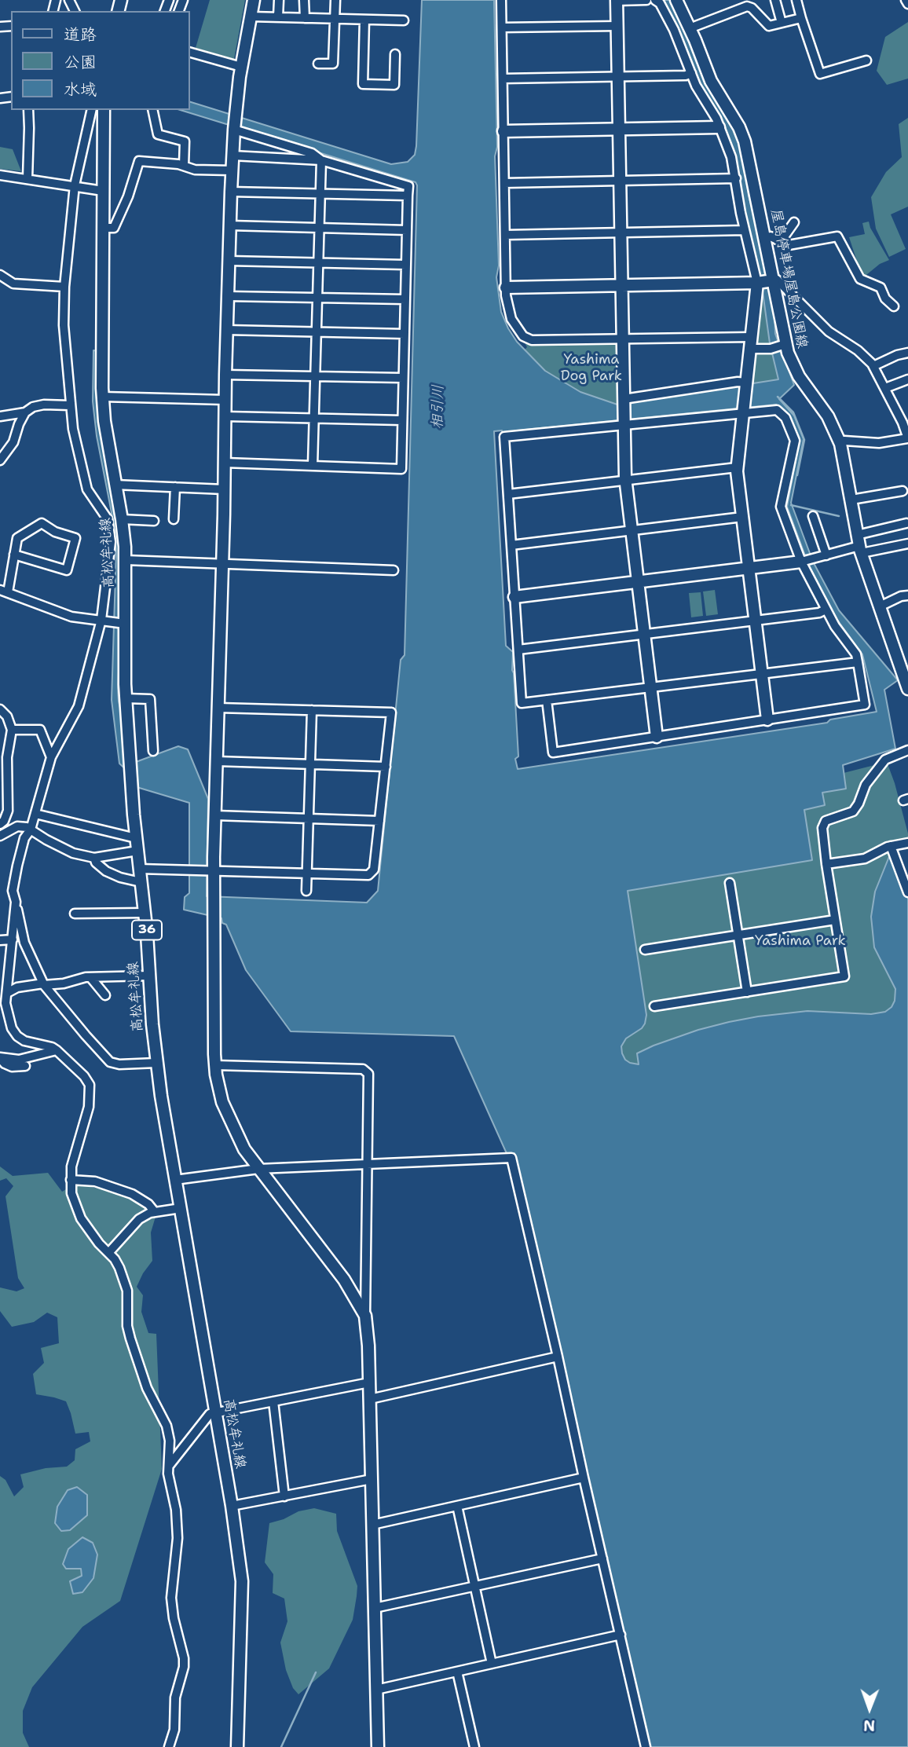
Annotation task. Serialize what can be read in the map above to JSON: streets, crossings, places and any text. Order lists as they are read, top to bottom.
{
  "streets": {
    "street": ["屋島停車場屋島公園線", "高松牟礼線", "36"]
  },
  "water": ["相引川"],
  "parks": ["Yashima Dog Park", "Yashima Park"],
  "legend": ["道路", "公園", "水域"],
  "north": "bottom"
}
